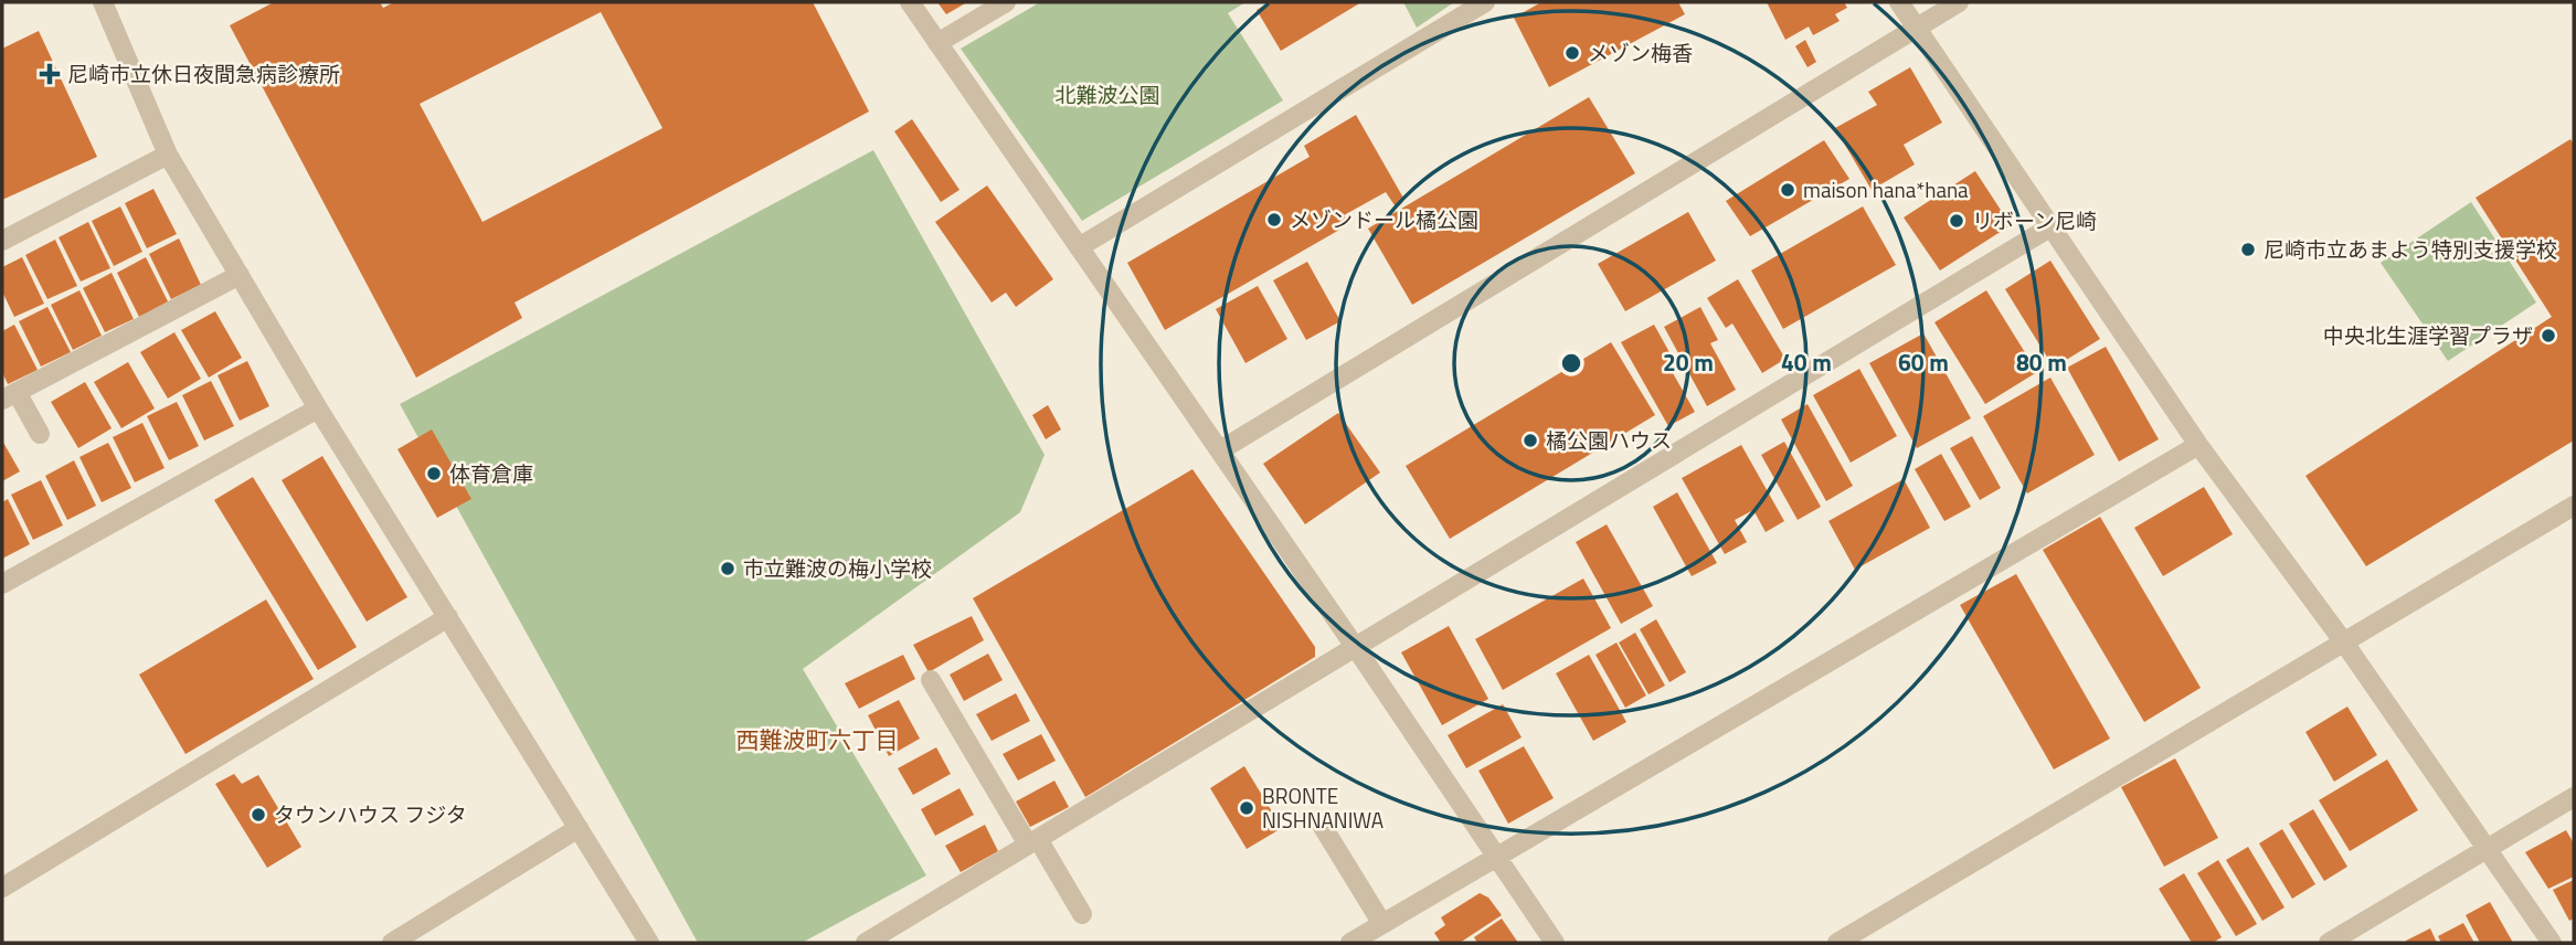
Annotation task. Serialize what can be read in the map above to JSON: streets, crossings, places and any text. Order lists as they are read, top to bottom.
{
  "districts": ["西難波町六丁目"],
  "parks": ["北難波公園"],
  "places": {
    "other": [
      "メゾン梅香",
      "maison hana*hana",
      "メゾンドール橘公園",
      "リボーン尼崎",
      "尼崎市立あまよう特別支援学校",
      "中央北生涯学習プラザ",
      "橘公園ハウス",
      "体育倉庫",
      "市立難波の梅小学校",
      "BRONTE NISHNANIWA",
      "タウンハウス フジタ"
    ],
    "health": ["尼崎市立休日夜間急病診療所"]
  },
  "rings": [
    "20 m",
    "40 m",
    "60 m",
    "80 m"
  ]
}
